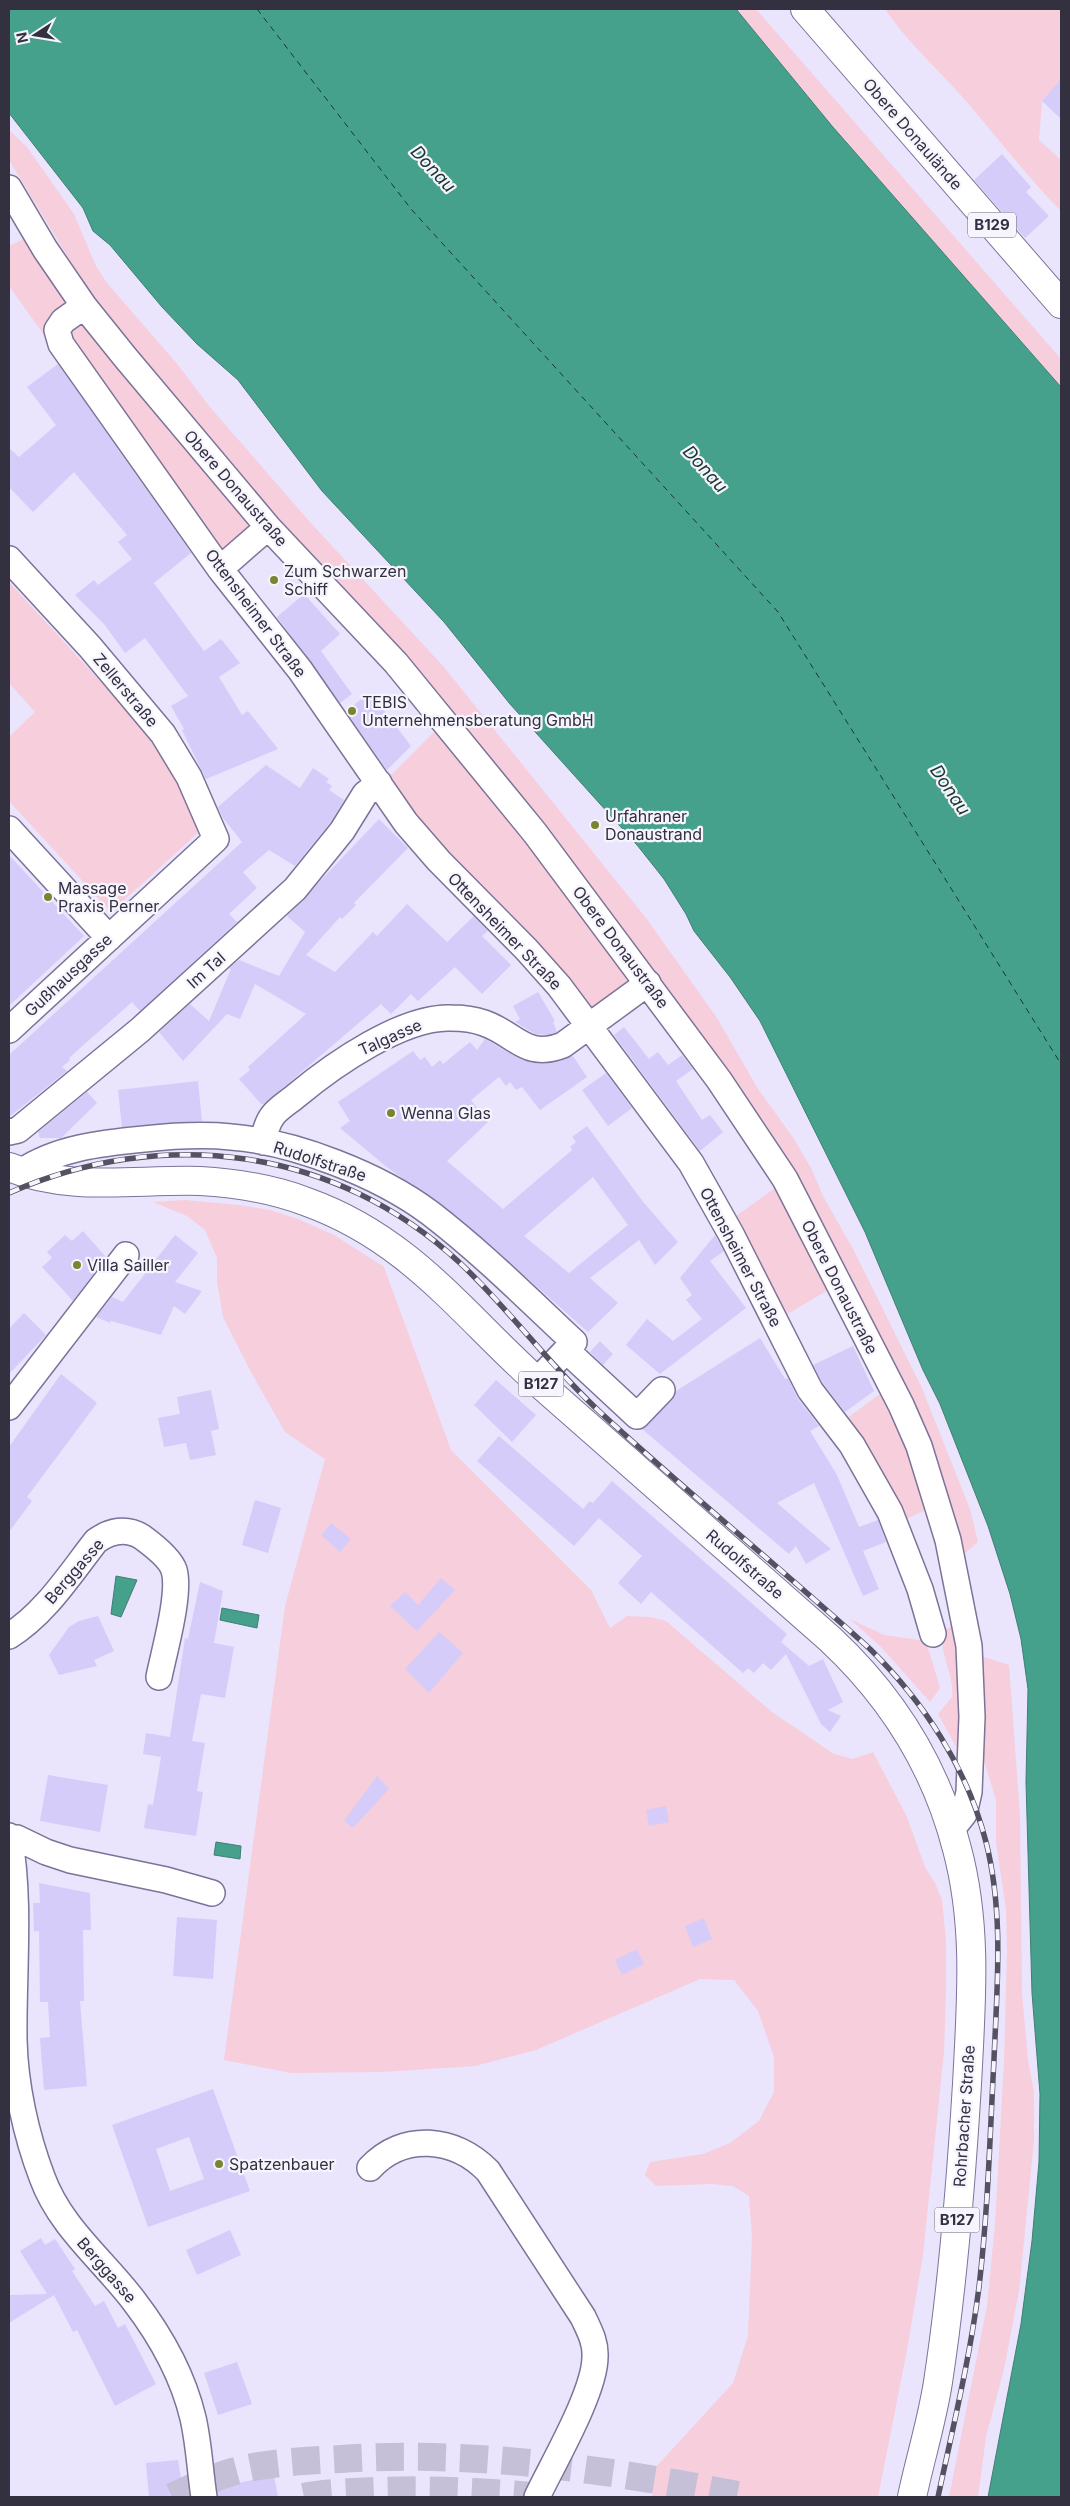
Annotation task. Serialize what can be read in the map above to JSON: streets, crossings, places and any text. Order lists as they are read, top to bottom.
{
  "streets": {
    "main road": [
      "Obere Donaulände",
      "B129",
      "Rudolfstraße",
      "B127",
      "Rohrbacher Straße"
    ],
    "street": [
      "Obere Donaustraße",
      "Ottensheimer Straße",
      "Zellerstraße",
      "Im Tal",
      "Gußhausgasse",
      "Talgasse",
      "Berggasse"
    ]
  },
  "crossings": [
    ["Obere Donaustraße", "Ottensheimer Straße"],
    ["Obere Donaustraße", "Talgasse"],
    ["Obere Donaustraße", "Rohrbacher Straße"],
    ["Ottensheimer Straße", "Im Tal"],
    ["Ottensheimer Straße", "Talgasse"],
    ["Zellerstraße", "Gußhausgasse"],
    ["Talgasse", "Rudolfstraße"],
    ["Rudolfstraße", "Rohrbacher Straße"]
  ],
  "water": ["Donau"],
  "places": [
    "Zum Schwarzen Schiff",
    "TEBIS Unternehmensberatung GmbH",
    "Urfahraner Donaustrand",
    "Massage Praxis Perner",
    "Wenna Glas",
    "Villa Sailler",
    "Spatzenbauer"
  ],
  "north": "left"
}
